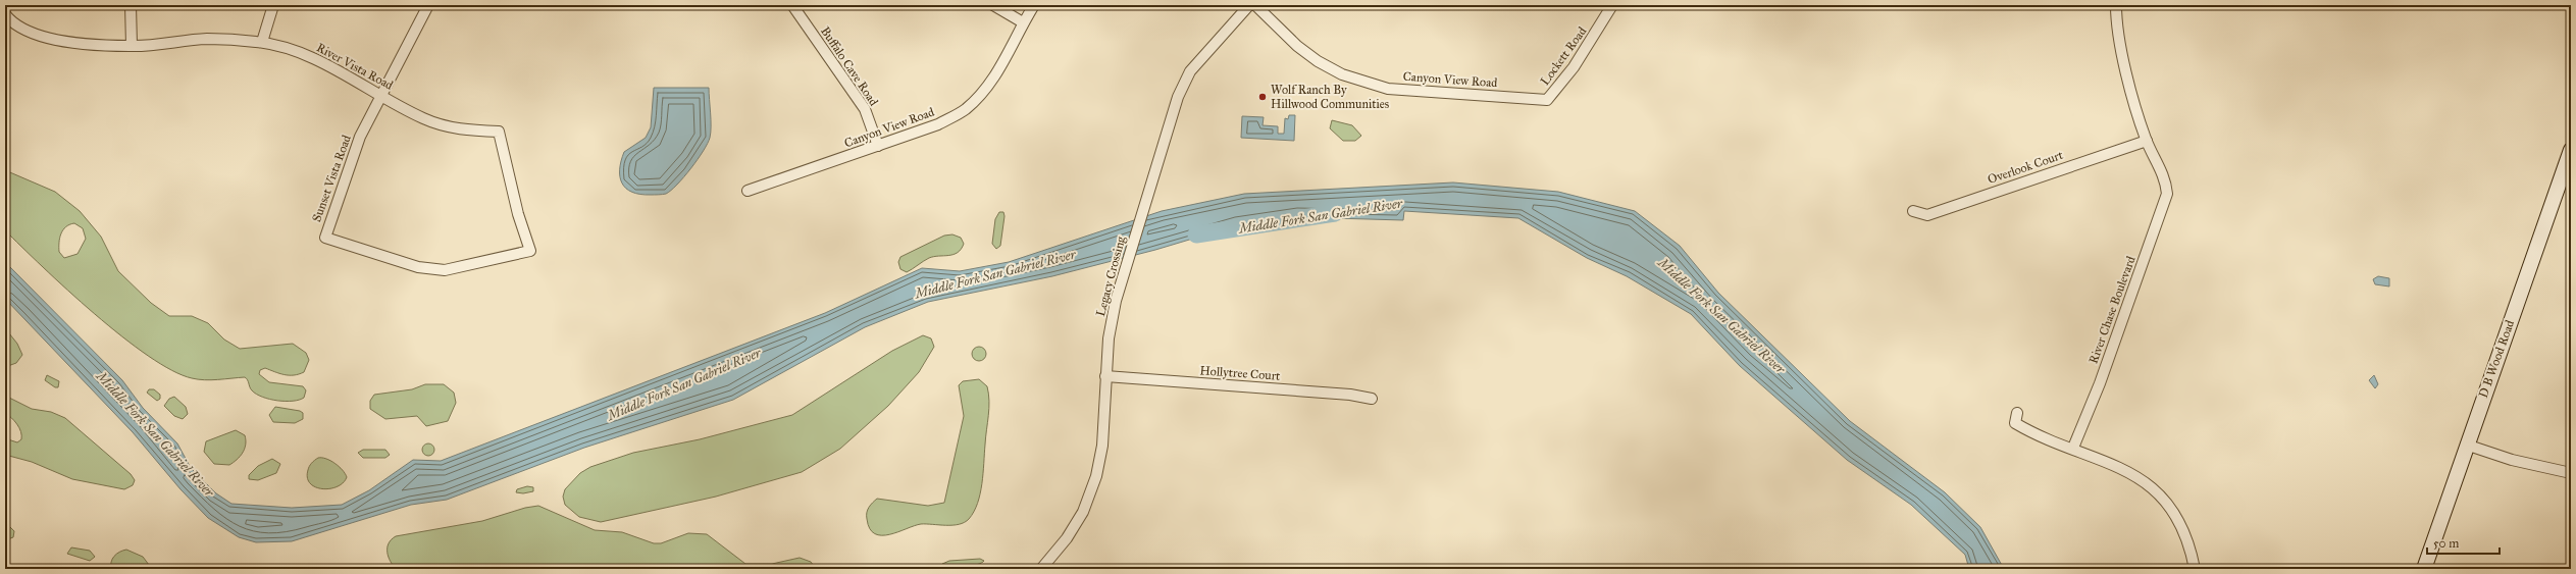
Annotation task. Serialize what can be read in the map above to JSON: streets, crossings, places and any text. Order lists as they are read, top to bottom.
{
  "streets": {
    "main road": ["D B Wood Road"],
    "street": [
      "Lockett Road",
      "River Vista Road",
      "Buffalo Cave Road",
      "Canyon View Road",
      "Overlook Court",
      "Sunset Vista Road",
      "Legacy Crossing",
      "River Chase Boulevard",
      "Hollytree Court"
    ]
  },
  "crossings": [
    ["Lockett Road", "Canyon View Road"],
    ["River Vista Road", "Sunset Vista Road"],
    ["Buffalo Cave Road", "Canyon View Road"],
    ["Overlook Court", "River Chase Boulevard"],
    ["Legacy Crossing", "Hollytree Court"]
  ],
  "water": ["Middle Fork San Gabriel River"],
  "places": ["Wolf Ranch By Hillwood Communities"],
  "scale_bar": "50 m"
}
